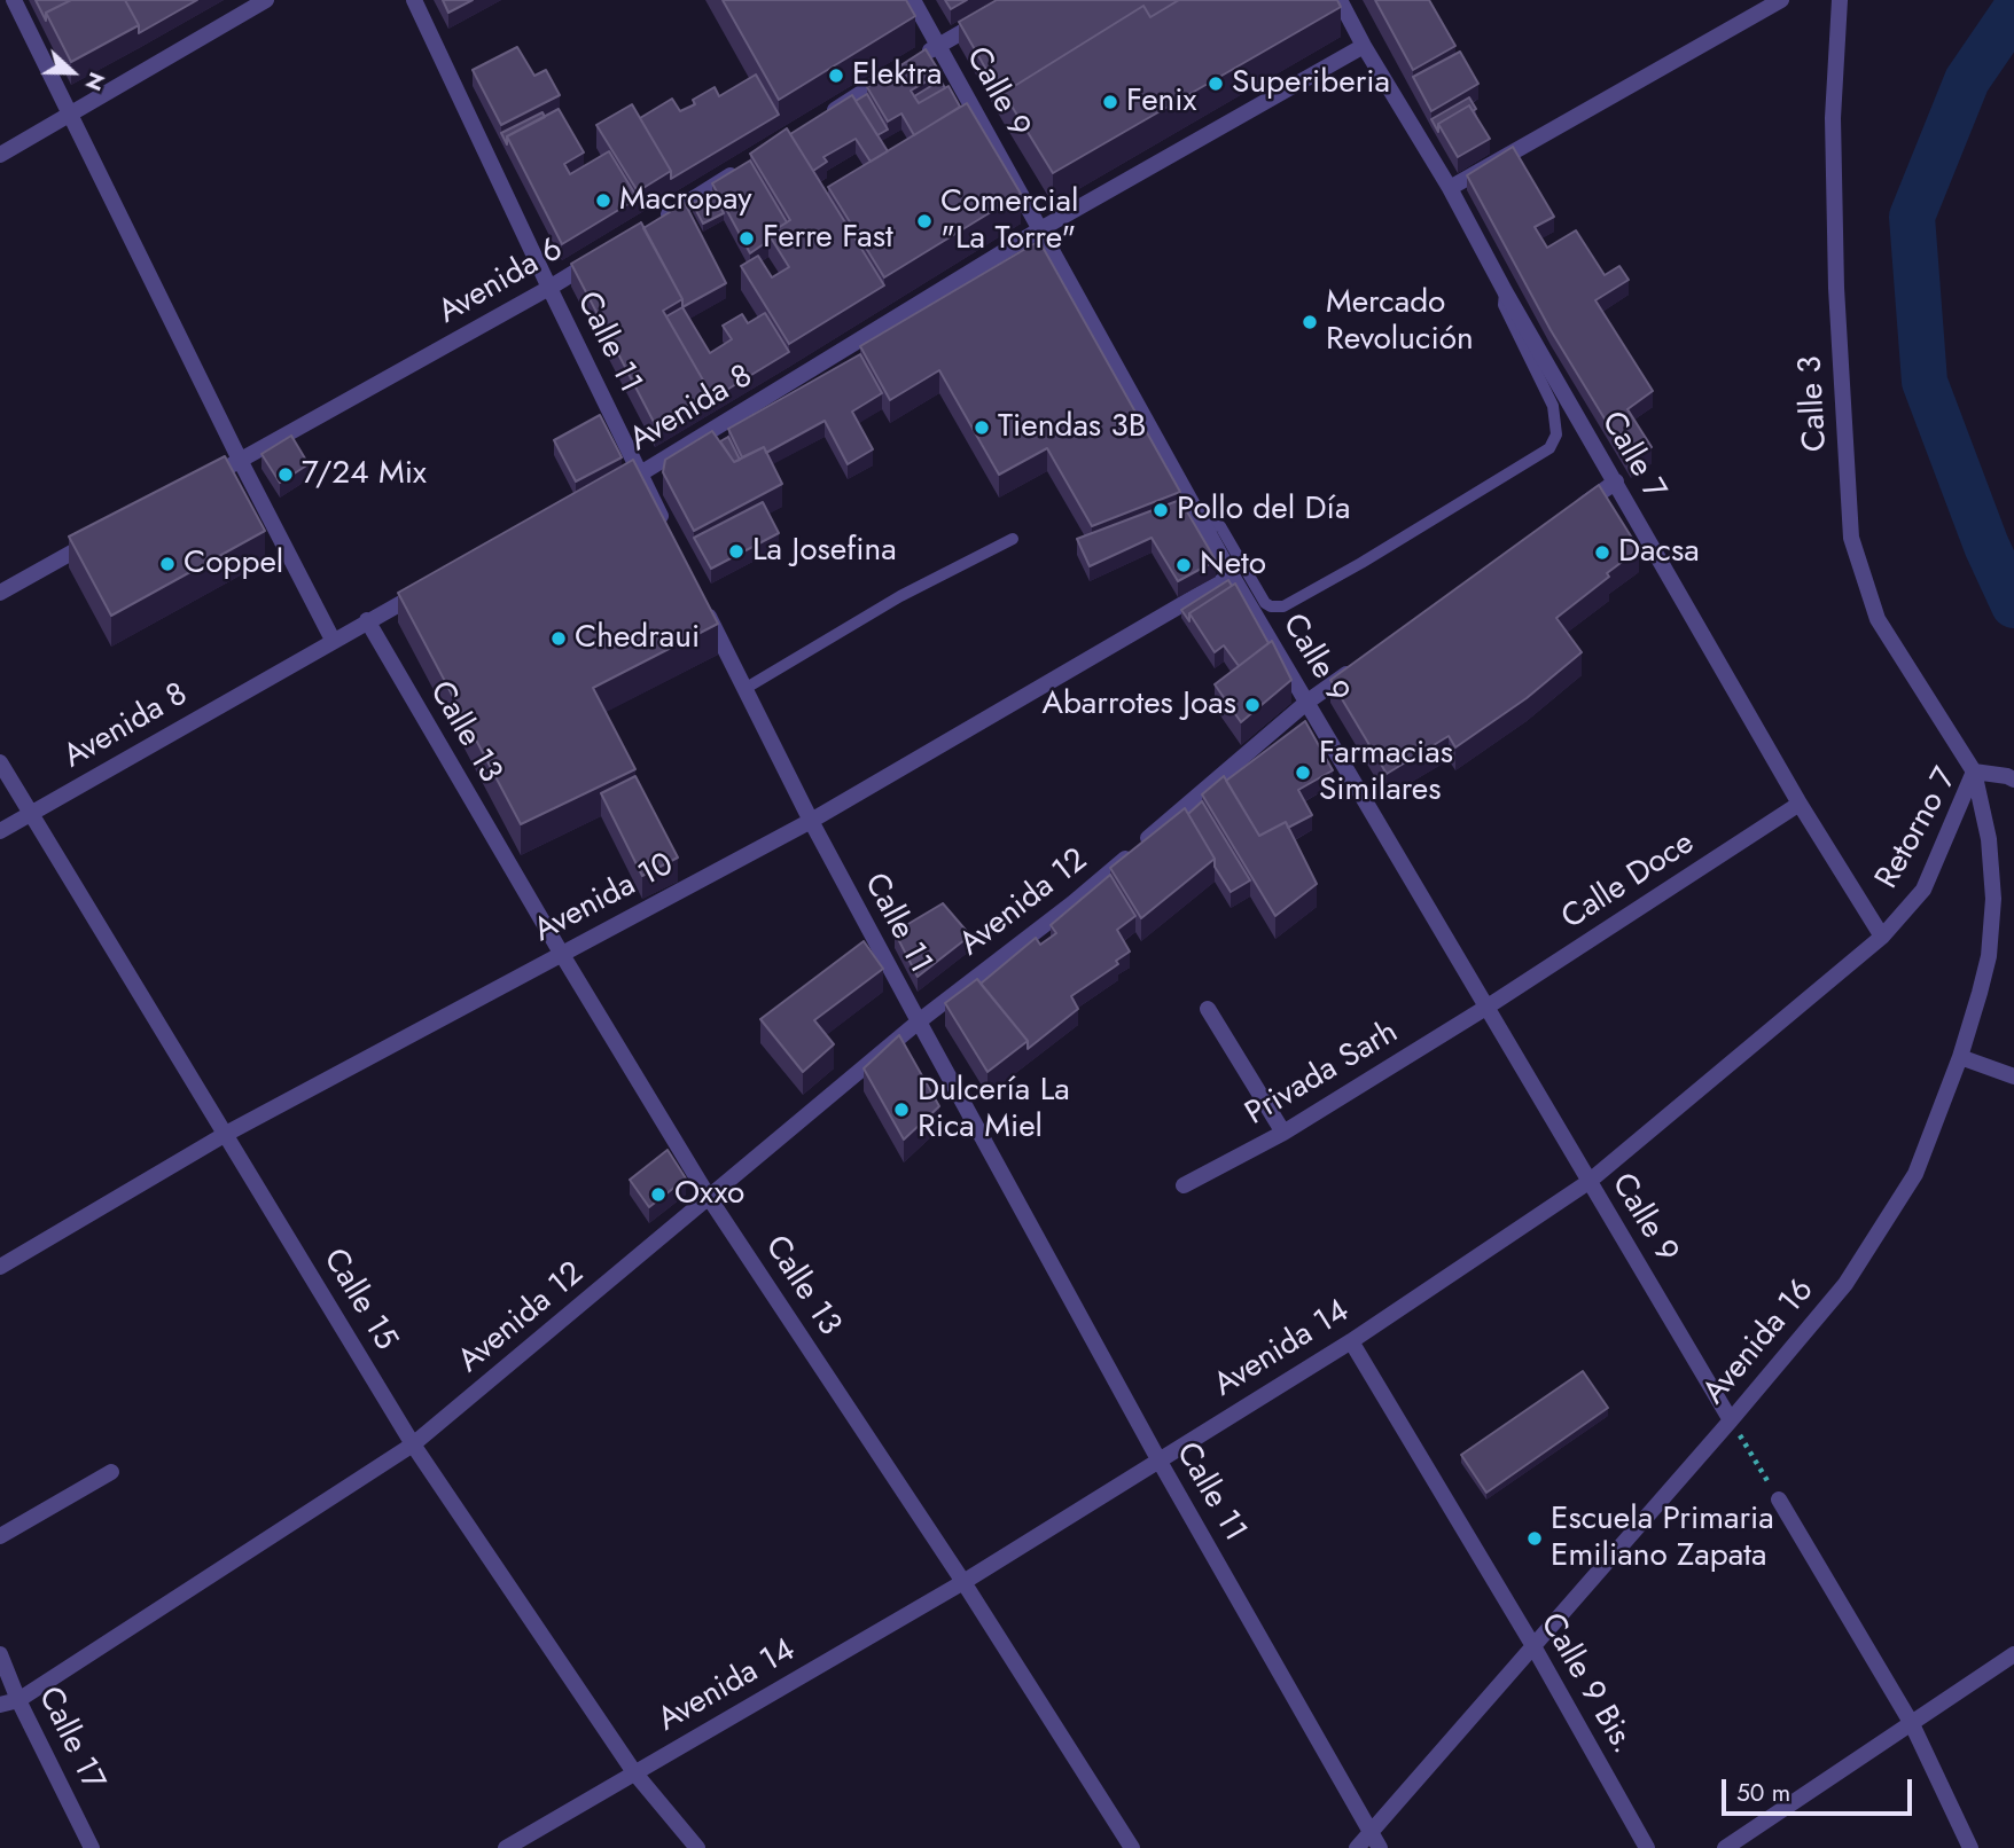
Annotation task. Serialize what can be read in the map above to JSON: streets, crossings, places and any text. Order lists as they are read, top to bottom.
{
  "streets": {
    "street": [
      "Calle 9",
      "Avenida 6",
      "Calle 11",
      "Calle 3",
      "Avenida 8",
      "Calle 7",
      "Calle 13",
      "Retorno 7",
      "Calle Doce",
      "Avenida 10",
      "Avenida 12",
      "Privada Sarh",
      "Calle 15",
      "Avenida 16",
      "Avenida 14",
      "Calle 9 Bis.",
      "Calle 17"
    ]
  },
  "crossings": [
    ["Calle 9", "Avenida 8"],
    ["Calle 9", "Calle Doce"],
    ["Calle 9", "Avenida 10"],
    ["Calle 9", "Avenida 12"],
    ["Calle 9", "Privada Sarh"],
    ["Calle 9", "Avenida 16"],
    ["Calle 9", "Avenida 14"],
    ["Avenida 6", "Calle 11"],
    ["Calle 11", "Avenida 8"],
    ["Calle 11", "Avenida 10"],
    ["Calle 11", "Avenida 12"],
    ["Calle 11", "Avenida 16"],
    ["Calle 11", "Avenida 14"],
    ["Calle 3", "Retorno 7"],
    ["Calle 3", "Avenida 16"],
    ["Avenida 8", "Calle 7"],
    ["Avenida 8", "Calle 13"],
    ["Avenida 8", "Calle 15"],
    ["Calle 7", "Retorno 7"],
    ["Calle 7", "Calle Doce"],
    ["Calle 7", "Avenida 14"],
    ["Calle 13", "Avenida 10"],
    ["Calle 13", "Avenida 12"],
    ["Calle 13", "Avenida 14"],
    ["Retorno 7", "Avenida 16"],
    ["Retorno 7", "Avenida 14"],
    ["Calle Doce", "Privada Sarh"],
    ["Avenida 10", "Calle 15"],
    ["Avenida 12", "Calle 15"],
    ["Avenida 12", "Calle 17"],
    ["Calle 15", "Avenida 14"],
    ["Avenida 16", "Calle 9 Bis."],
    ["Avenida 14", "Calle 9 Bis."]
  ],
  "places": [
    "Elektra",
    "Superiberia",
    "Fenix",
    "Macropay",
    "Comercial \"La Torre\"",
    "Ferre Fast",
    "Mercado Revolución",
    "Tiendas 3B",
    "7/24 Mix",
    "Pollo del Día",
    "La Josefina",
    "Dacsa",
    "Coppel",
    "Neto",
    "Chedraui",
    "Abarrotes Joas",
    "Farmacias Similares",
    "Dulcería La Rica Miel",
    "Oxxo",
    "Escuela Primaria Emiliano Zapata"
  ],
  "scale_bar": "50 m",
  "north": "right"
}
